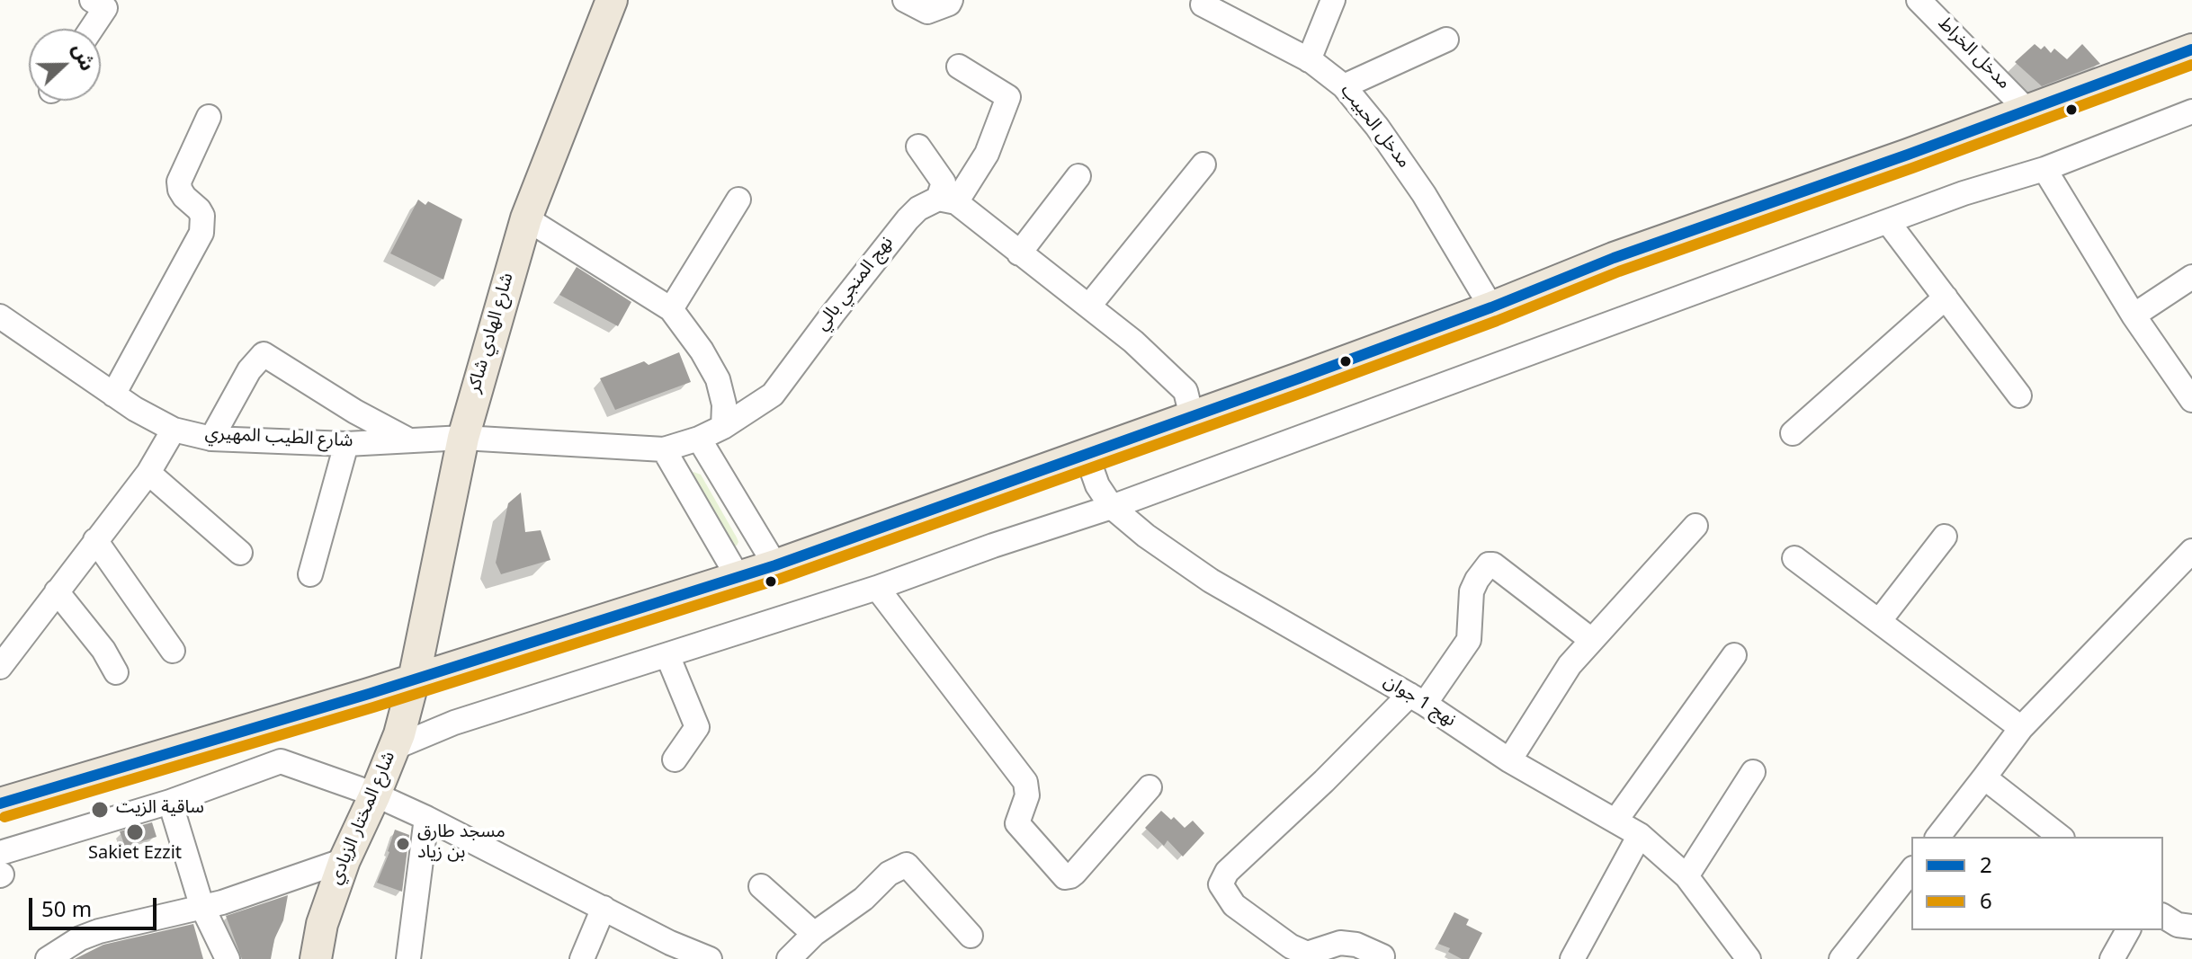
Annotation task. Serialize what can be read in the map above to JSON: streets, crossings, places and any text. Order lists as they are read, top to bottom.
{
  "streets": {
    "main road": ["شارع الهادي شاكر", "شارع المختار الزيادي"],
    "street": [
      "مدخل الخراط",
      "مدخل الحبيب",
      "نهج المنجي بالي",
      "شارع الطيب المهيري",
      "نهج 1 جوان"
    ]
  },
  "crossings": [
    ["نهج المنجي بالي", "شارع الهادي شاكر"],
    ["نهج المنجي بالي", "شارع الطيب المهيري"],
    ["شارع الهادي شاكر", "شارع الطيب المهيري"],
    ["شارع الهادي شاكر", "شارع المختار الزيادي"]
  ],
  "places": ["ساقية الزيت", "Sakiet Ezzit", "مسجد طارق بن زياد"],
  "lines": ["transit line 2", "transit line 6"],
  "legend": ["2", "6"],
  "scale_bar": "50 m",
  "north": "right"
}
